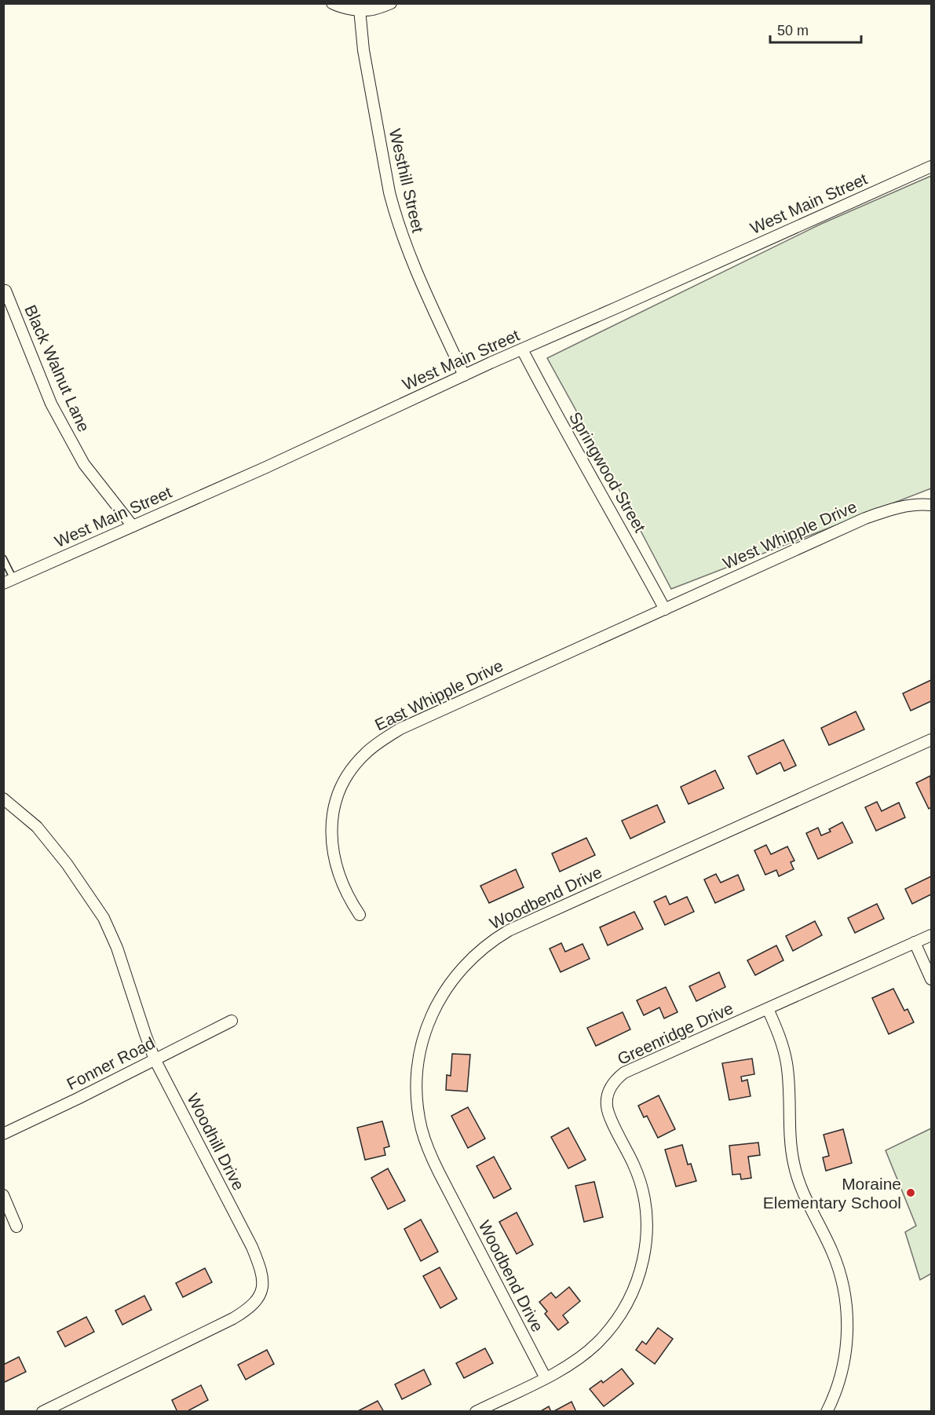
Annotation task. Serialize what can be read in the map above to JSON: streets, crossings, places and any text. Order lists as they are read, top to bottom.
{
  "streets": {
    "street": [
      "Westhill Street",
      "West Main Street",
      "Black Walnut Lane",
      "Springwood Street",
      "West Whipple Drive",
      "East Whipple Drive",
      "Woodbend Drive",
      "Greenridge Drive",
      "Fonner Road",
      "Woodhill Drive"
    ]
  },
  "crossings": [
    ["Westhill Street", "West Main Street"],
    ["West Main Street", "Black Walnut Lane"],
    ["West Main Street", "Springwood Street"],
    ["Springwood Street", "West Whipple Drive"],
    ["Springwood Street", "East Whipple Drive"],
    ["West Whipple Drive", "East Whipple Drive"],
    ["Woodbend Drive", "Greenridge Drive"],
    ["Fonner Road", "Woodhill Drive"]
  ],
  "places": ["Moraine Elementary School"],
  "scale_bar": "50 m"
}
